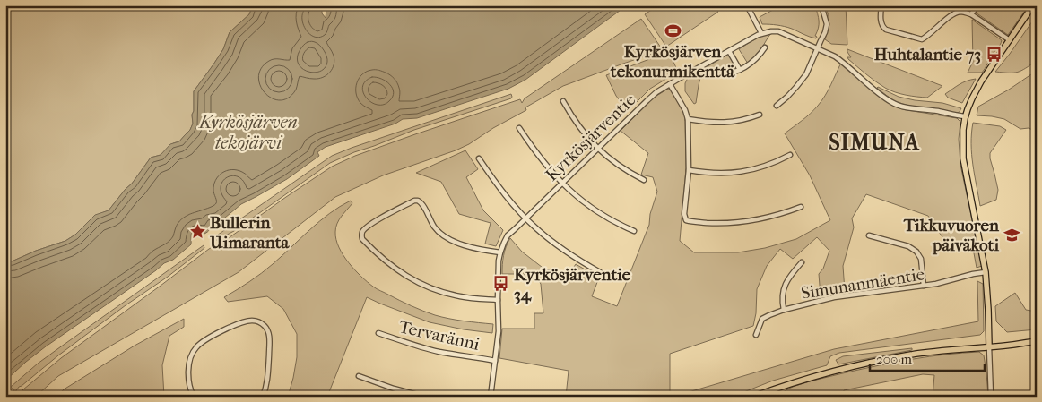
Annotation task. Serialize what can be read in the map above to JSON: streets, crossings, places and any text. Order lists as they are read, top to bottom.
{
  "streets": {
    "street": ["Kyrkösjärventie", "Simunanmäentie", "Tervaränni"]
  },
  "crossings": [
    ["Kyrkösjärventie", "Tervaränni"]
  ],
  "districts": ["SIMUNA"],
  "water": ["Kyrkösjärven tekojärvi"],
  "places": {
    "sports": ["Kyrkösjärven tekonurmikenttä"],
    "bus stop": ["Huhtalantie 73", "Kyrkösjärventie 34"],
    "place": ["Bullerin Uimaranta"],
    "school or university": ["Tikkuvuoren päiväkoti"]
  },
  "scale_bar": "200 m"
}
